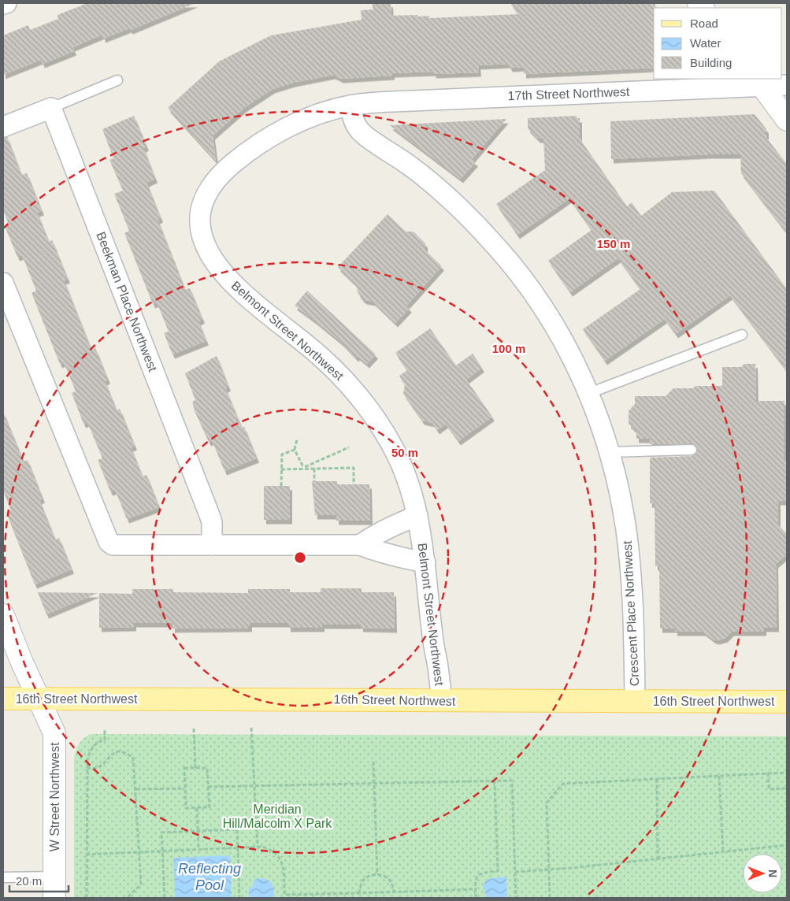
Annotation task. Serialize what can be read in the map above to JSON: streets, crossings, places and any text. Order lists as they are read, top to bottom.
{
  "streets": {
    "main road": ["16th Street Northwest"],
    "street": [
      "17th Street Northwest",
      "Beekman Place Northwest",
      "Belmont Street Northwest",
      "Crescent Place Northwest",
      "W Street Northwest"
    ]
  },
  "crossings": [
    ["17th Street Northwest", "Belmont Street Northwest"],
    ["17th Street Northwest", "Crescent Place Northwest"],
    ["Belmont Street Northwest", "Crescent Place Northwest"],
    ["Belmont Street Northwest", "16th Street Northwest"],
    ["Crescent Place Northwest", "16th Street Northwest"],
    ["16th Street Northwest", "W Street Northwest"]
  ],
  "water": ["Reflecting Pool"],
  "parks": ["Meridian Hill/Malcolm X Park"],
  "legend": ["Road", "Water", "Building"],
  "scale_bar": "20 m",
  "north": "right",
  "rings": ["150 m", "100 m", "50 m"]
}
